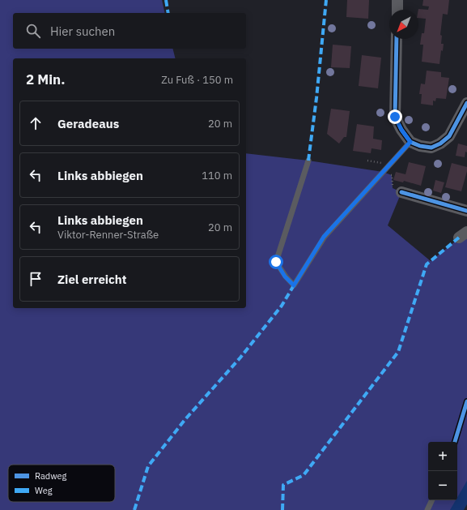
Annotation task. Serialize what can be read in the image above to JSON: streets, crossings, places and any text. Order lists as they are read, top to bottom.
{
  "legend": ["Radweg", "Weg"],
  "north": "bottom left",
  "page": {
    "search": "Hier suchen",
    "heading": ["2 Min.", "Zu Fuß · 150 m"],
    "list": [
      ["Geradeaus", "20 m"],
      ["Links abbiegen", "110 m"],
      ["Links abbiegen", "Viktor-Renner-Straße", "20 m"],
      "Ziel erreicht"
    ],
    "map_buttons": ["+", "−"]
  }
}
